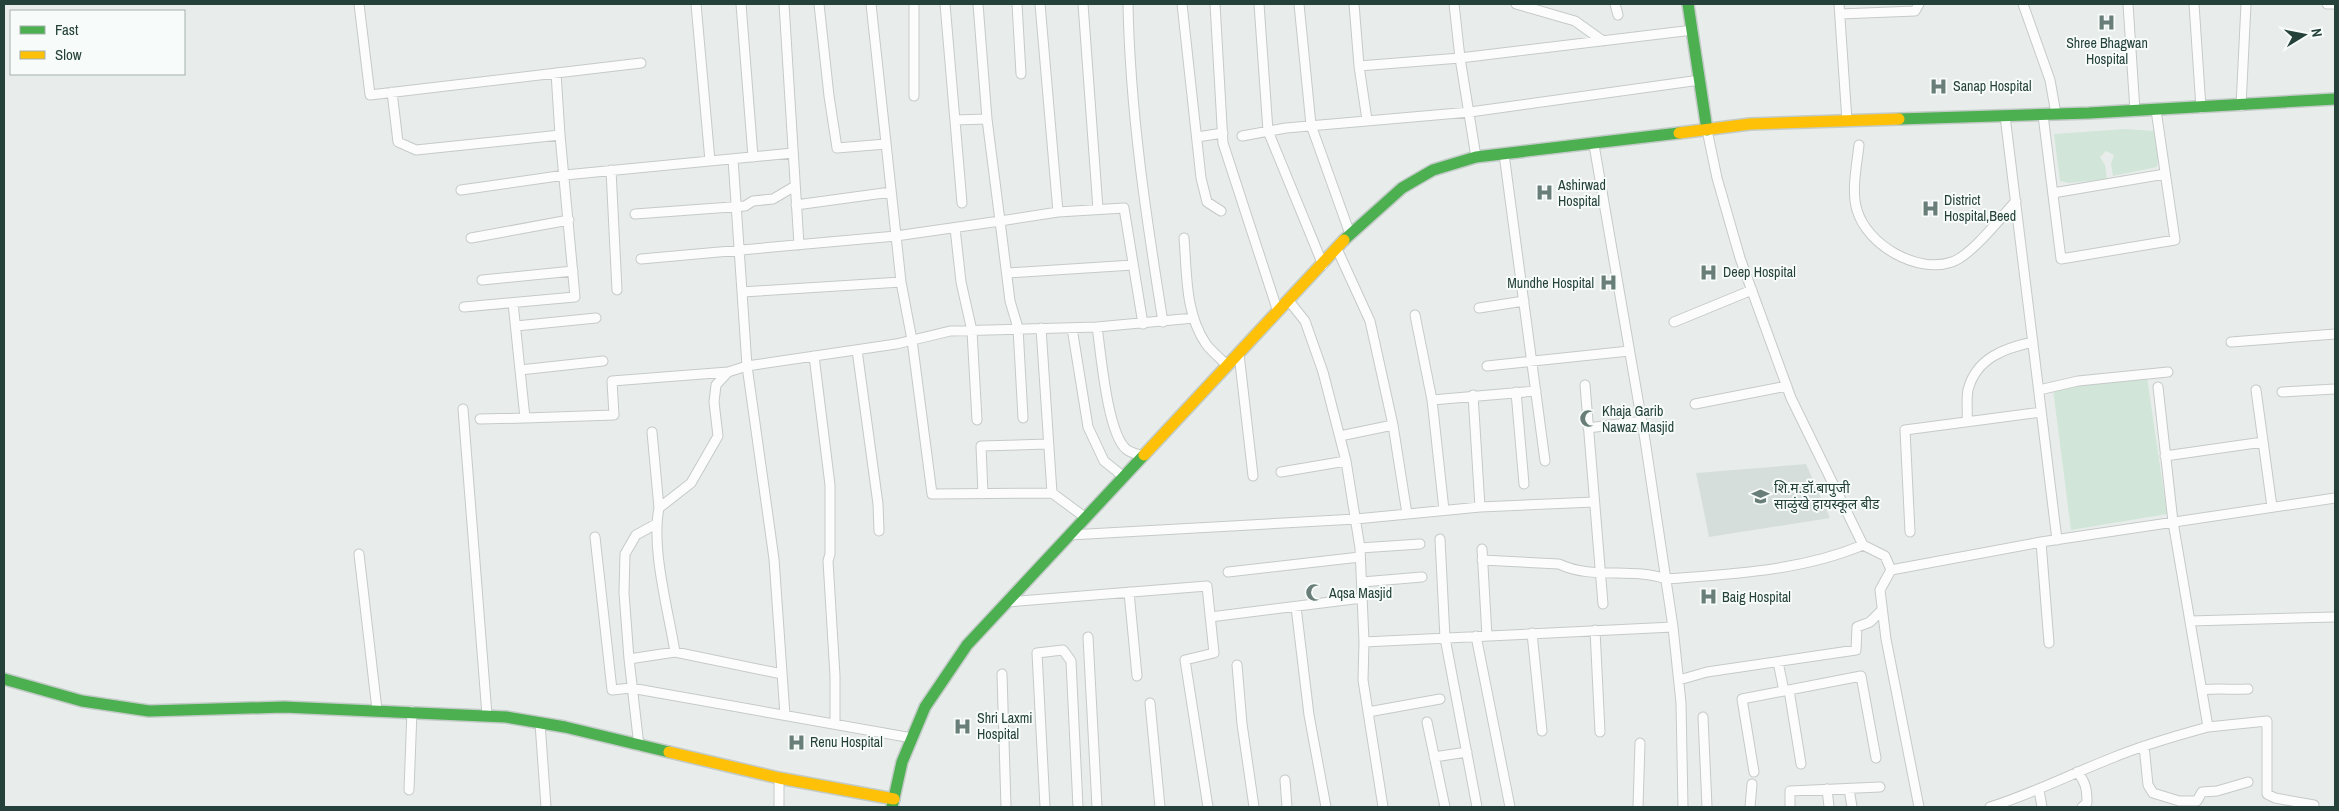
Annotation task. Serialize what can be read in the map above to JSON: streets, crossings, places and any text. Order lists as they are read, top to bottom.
{
  "places": {
    "hospital": [
      "Shree Bhagwan Hospital",
      "Sanap Hospital",
      "Ashirwad Hospital",
      "District Hospital,Beed",
      "Deep Hospital",
      "Mundhe Hospital",
      "Baig Hospital",
      "Shri Laxmi Hospital",
      "Renu Hospital"
    ],
    "mosque": ["Khaja Garib Nawaz Masjid", "Aqsa Masjid"],
    "school or university": ["शि.म.डॉ.बापुजी साळुंखे हायस्कूल बीड"]
  },
  "legend": ["Fast", "Slow"],
  "north": "right"
}
